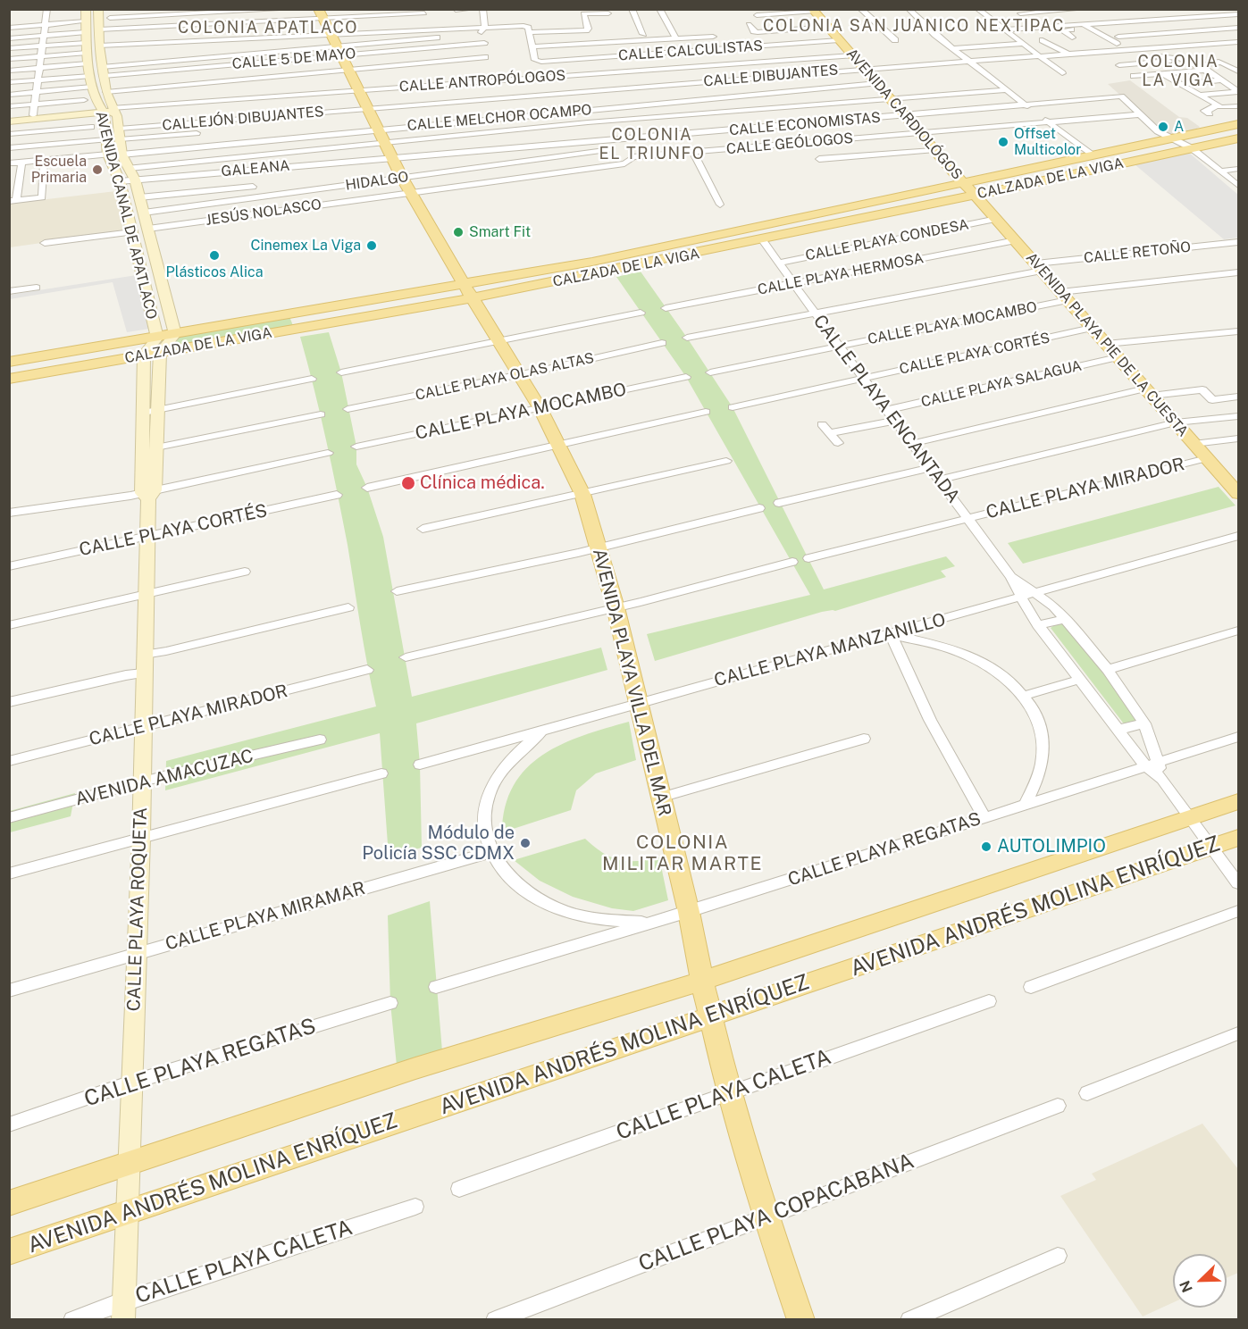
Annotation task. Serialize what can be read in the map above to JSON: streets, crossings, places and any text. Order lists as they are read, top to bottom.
{
  "streets": {
    "main road": [
      "AVENIDA CARDIOLÓGOS",
      "CALZADA DE LA VIGA",
      "AVENIDA PLAYA PIE DE LA CUESTA",
      "AVENIDA PLAYA VILLA DEL MAR",
      "AVENIDA ANDRÉS MOLINA ENRÍQUEZ"
    ],
    "street": [
      "CALLE CALCULISTAS",
      "CALLE 5 DE MAYO",
      "CALLE DIBUJANTES",
      "CALLE ANTROPÓLOGOS",
      "CALLE MELCHOR OCAMPO",
      "CALLEJÓN DIBUJANTES",
      "CALLE ECONOMISTAS",
      "CALLE GEÓLOGOS",
      "GALEANA",
      "HIDALGO",
      "JESÚS NOLASCO",
      "AVENIDA CANAL DE APATLACO",
      "CALLE PLAYA CONDESA",
      "CALLE RETOÑO",
      "CALLE PLAYA HERMOSA",
      "CALLE PLAYA MOCAMBO",
      "CALLE PLAYA CORTÉS",
      "CALLE PLAYA OLAS ALTAS",
      "CALLE PLAYA SALAGUA",
      "CALLE PLAYA ENCANTADA",
      "CALLE PLAYA MIRADOR",
      "CALLE PLAYA MANZANILLO",
      "AVENIDA AMACUZAC",
      "CALLE PLAYA REGATAS",
      "CALLE PLAYA ROQUETA",
      "CALLE PLAYA MIRAMAR",
      "CALLE PLAYA CALETA",
      "CALLE PLAYA COPACABANA"
    ]
  },
  "crossings": [
    ["CALLE CALCULISTAS", "AVENIDA CARDIOLÓGOS"],
    ["CALLE 5 DE MAYO", "AVENIDA PLAYA VILLA DEL MAR"],
    ["CALLE DIBUJANTES", "AVENIDA CARDIOLÓGOS"],
    ["CALLE DIBUJANTES", "CALLEJÓN DIBUJANTES"],
    ["CALLE DIBUJANTES", "AVENIDA PLAYA VILLA DEL MAR"],
    ["CALLE ANTROPÓLOGOS", "AVENIDA CARDIOLÓGOS"],
    ["CALLE ANTROPÓLOGOS", "AVENIDA CANAL DE APATLACO"],
    ["CALLE ANTROPÓLOGOS", "AVENIDA PLAYA VILLA DEL MAR"],
    ["AVENIDA CARDIOLÓGOS", "CALLE MELCHOR OCAMPO"],
    ["AVENIDA CARDIOLÓGOS", "CALLE ECONOMISTAS"],
    ["AVENIDA CARDIOLÓGOS", "CALLE GEÓLOGOS"],
    ["AVENIDA CARDIOLÓGOS", "CALZADA DE LA VIGA"],
    ["AVENIDA CARDIOLÓGOS", "AVENIDA PLAYA PIE DE LA CUESTA"],
    ["CALLE MELCHOR OCAMPO", "AVENIDA CANAL DE APATLACO"],
    ["CALLE MELCHOR OCAMPO", "AVENIDA PLAYA VILLA DEL MAR"],
    ["CALLEJÓN DIBUJANTES", "AVENIDA CANAL DE APATLACO"],
    ["CALLEJÓN DIBUJANTES", "AVENIDA PLAYA VILLA DEL MAR"],
    ["CALLE ECONOMISTAS", "CALLE GEÓLOGOS"],
    ["CALLE ECONOMISTAS", "GALEANA"],
    ["CALLE ECONOMISTAS", "AVENIDA PLAYA VILLA DEL MAR"],
    ["CALLE GEÓLOGOS", "JESÚS NOLASCO"],
    ["CALLE GEÓLOGOS", "AVENIDA PLAYA VILLA DEL MAR"],
    ["GALEANA", "AVENIDA CANAL DE APATLACO"],
    ["GALEANA", "AVENIDA PLAYA VILLA DEL MAR"],
    ["CALZADA DE LA VIGA", "AVENIDA CANAL DE APATLACO"],
    ["CALZADA DE LA VIGA", "AVENIDA PLAYA PIE DE LA CUESTA"],
    ["CALZADA DE LA VIGA", "CALLE PLAYA ENCANTADA"],
    ["CALZADA DE LA VIGA", "AVENIDA PLAYA VILLA DEL MAR"],
    ["CALZADA DE LA VIGA", "CALLE PLAYA ROQUETA"],
    ["HIDALGO", "AVENIDA CANAL DE APATLACO"],
    ["HIDALGO", "AVENIDA PLAYA VILLA DEL MAR"],
    ["JESÚS NOLASCO", "AVENIDA CANAL DE APATLACO"],
    ["JESÚS NOLASCO", "AVENIDA PLAYA VILLA DEL MAR"],
    ["AVENIDA CANAL DE APATLACO", "CALLE PLAYA ROQUETA"],
    ["CALLE PLAYA CONDESA", "AVENIDA PLAYA PIE DE LA CUESTA"],
    ["CALLE PLAYA CONDESA", "CALLE PLAYA ENCANTADA"],
    ["CALLE RETOÑO", "AVENIDA PLAYA PIE DE LA CUESTA"],
    ["CALLE PLAYA HERMOSA", "AVENIDA PLAYA PIE DE LA CUESTA"],
    ["CALLE PLAYA HERMOSA", "CALLE PLAYA ENCANTADA"],
    ["CALLE PLAYA MOCAMBO", "AVENIDA PLAYA PIE DE LA CUESTA"],
    ["CALLE PLAYA MOCAMBO", "CALLE PLAYA ENCANTADA"],
    ["CALLE PLAYA MOCAMBO", "AVENIDA PLAYA VILLA DEL MAR"],
    ["AVENIDA PLAYA PIE DE LA CUESTA", "CALLE PLAYA CORTÉS"],
    ["AVENIDA PLAYA PIE DE LA CUESTA", "CALLE PLAYA SALAGUA"],
    ["AVENIDA PLAYA PIE DE LA CUESTA", "CALLE PLAYA MIRADOR"],
    ["CALLE PLAYA CORTÉS", "CALLE PLAYA ENCANTADA"],
    ["CALLE PLAYA CORTÉS", "CALLE PLAYA ROQUETA"],
    ["CALLE PLAYA OLAS ALTAS", "AVENIDA PLAYA VILLA DEL MAR"],
    ["CALLE PLAYA SALAGUA", "CALLE PLAYA ENCANTADA"],
    ["CALLE PLAYA ENCANTADA", "CALLE PLAYA MIRADOR"],
    ["CALLE PLAYA ENCANTADA", "CALLE PLAYA MANZANILLO"],
    ["CALLE PLAYA ENCANTADA", "CALLE PLAYA REGATAS"],
    ["CALLE PLAYA ENCANTADA", "AVENIDA ANDRÉS MOLINA ENRÍQUEZ"],
    ["CALLE PLAYA MIRADOR", "CALLE PLAYA ROQUETA"],
    ["CALLE PLAYA MANZANILLO", "AVENIDA PLAYA VILLA DEL MAR"],
    ["AVENIDA PLAYA VILLA DEL MAR", "CALLE PLAYA REGATAS"],
    ["AVENIDA PLAYA VILLA DEL MAR", "AVENIDA ANDRÉS MOLINA ENRÍQUEZ"],
    ["AVENIDA PLAYA VILLA DEL MAR", "CALLE PLAYA CALETA"],
    ["AVENIDA PLAYA VILLA DEL MAR", "CALLE PLAYA COPACABANA"],
    ["AVENIDA AMACUZAC", "CALLE PLAYA ROQUETA"],
    ["CALLE PLAYA REGATAS", "CALLE PLAYA ROQUETA"],
    ["AVENIDA ANDRÉS MOLINA ENRÍQUEZ", "CALLE PLAYA ROQUETA"],
    ["CALLE PLAYA ROQUETA", "CALLE PLAYA MIRAMAR"],
    ["CALLE PLAYA ROQUETA", "CALLE PLAYA CALETA"]
  ],
  "districts": [
    "COLONIA SAN JUANICO NEXTIPAC",
    "COLONIA APATLACO",
    "COLONIA LA VIGA",
    "COLONIA EL TRIUNFO",
    "COLONIA MILITAR MARTE"
  ],
  "places": [
    "A",
    "Offset Multicolor",
    "Escuela Primaria",
    "Smart Fit",
    "Cinemex La Viga",
    "Plásticos Alica",
    "Clínica médica.",
    "Módulo de Policía SSC CDMX",
    "AUTOLIMPIO"
  ],
  "north": "bottom left"
}
